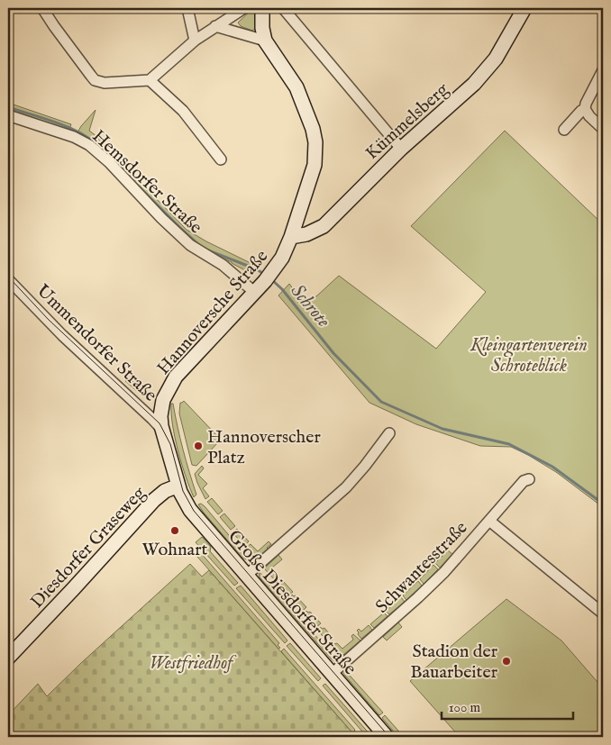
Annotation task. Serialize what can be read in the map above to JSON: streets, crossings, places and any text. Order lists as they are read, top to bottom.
{
  "streets": {
    "main road": [
      "Kümmelsberg",
      "Hannoversche Straße",
      "Diesdorfer Graseweg",
      "Große Diesdorfer Straße"
    ],
    "street": ["Hemsdorfer Straße", "Ummendorfer Straße", "Schwantesstraße"]
  },
  "crossings": [
    ["Kümmelsberg", "Hannoversche Straße"],
    ["Hemsdorfer Straße", "Hannoversche Straße"],
    ["Hannoversche Straße", "Ummendorfer Straße"],
    ["Hannoversche Straße", "Diesdorfer Graseweg"],
    ["Hannoversche Straße", "Große Diesdorfer Straße"],
    ["Diesdorfer Graseweg", "Große Diesdorfer Straße"],
    ["Schwantesstraße", "Große Diesdorfer Straße"]
  ],
  "water": ["Schrote"],
  "parks": ["Kleingartenverein Schroteblick", "Westfriedhof"],
  "places": ["Hannoverscher Platz", "Wohnart", "Stadion der Bauarbeiter"],
  "scale_bar": "100 m"
}
